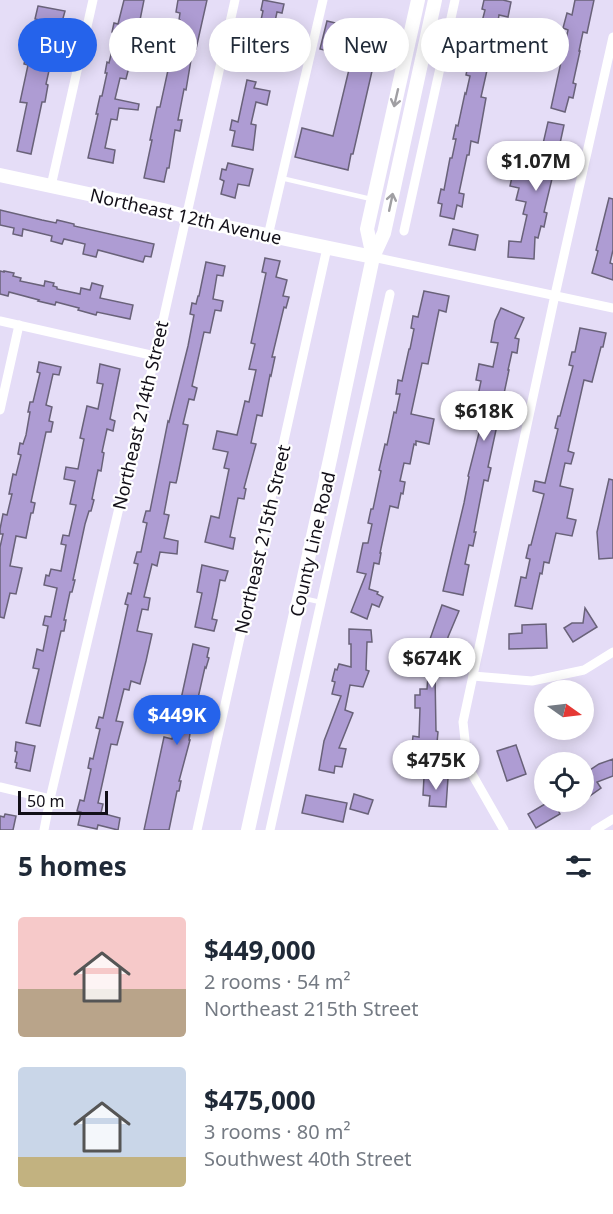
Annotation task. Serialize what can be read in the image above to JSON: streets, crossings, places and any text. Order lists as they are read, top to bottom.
{
  "streets": {
    "street": [
      "Northeast 12th Avenue",
      "Northeast 214th Street",
      "Northeast 215th Street",
      "County Line Road"
    ]
  },
  "crossings": [
    ["Northeast 12th Avenue", "Northeast 214th Street"],
    ["Northeast 12th Avenue", "Northeast 215th Street"],
    ["Northeast 12th Avenue", "County Line Road"]
  ],
  "scale_bar": "50 m",
  "north": "right",
  "page": {
    "chip": [
      "Buy",
      "Rent",
      "Filters",
      "New",
      "Apartment"
    ],
    "price": [
      "$1.07M",
      "$618K",
      "$674K",
      "$449K",
      "$475K"
    ],
    "scale": "50 m",
    "heading": "5 homes",
    "list": [
      {
        "name": "$449,000",
        "note": "2 rooms · 54 m² · Northeast 215th Street"
      },
      {
        "name": "$475,000",
        "note": "3 rooms · 80 m² · Southwest 40th Street"
      }
    ]
  }
}
